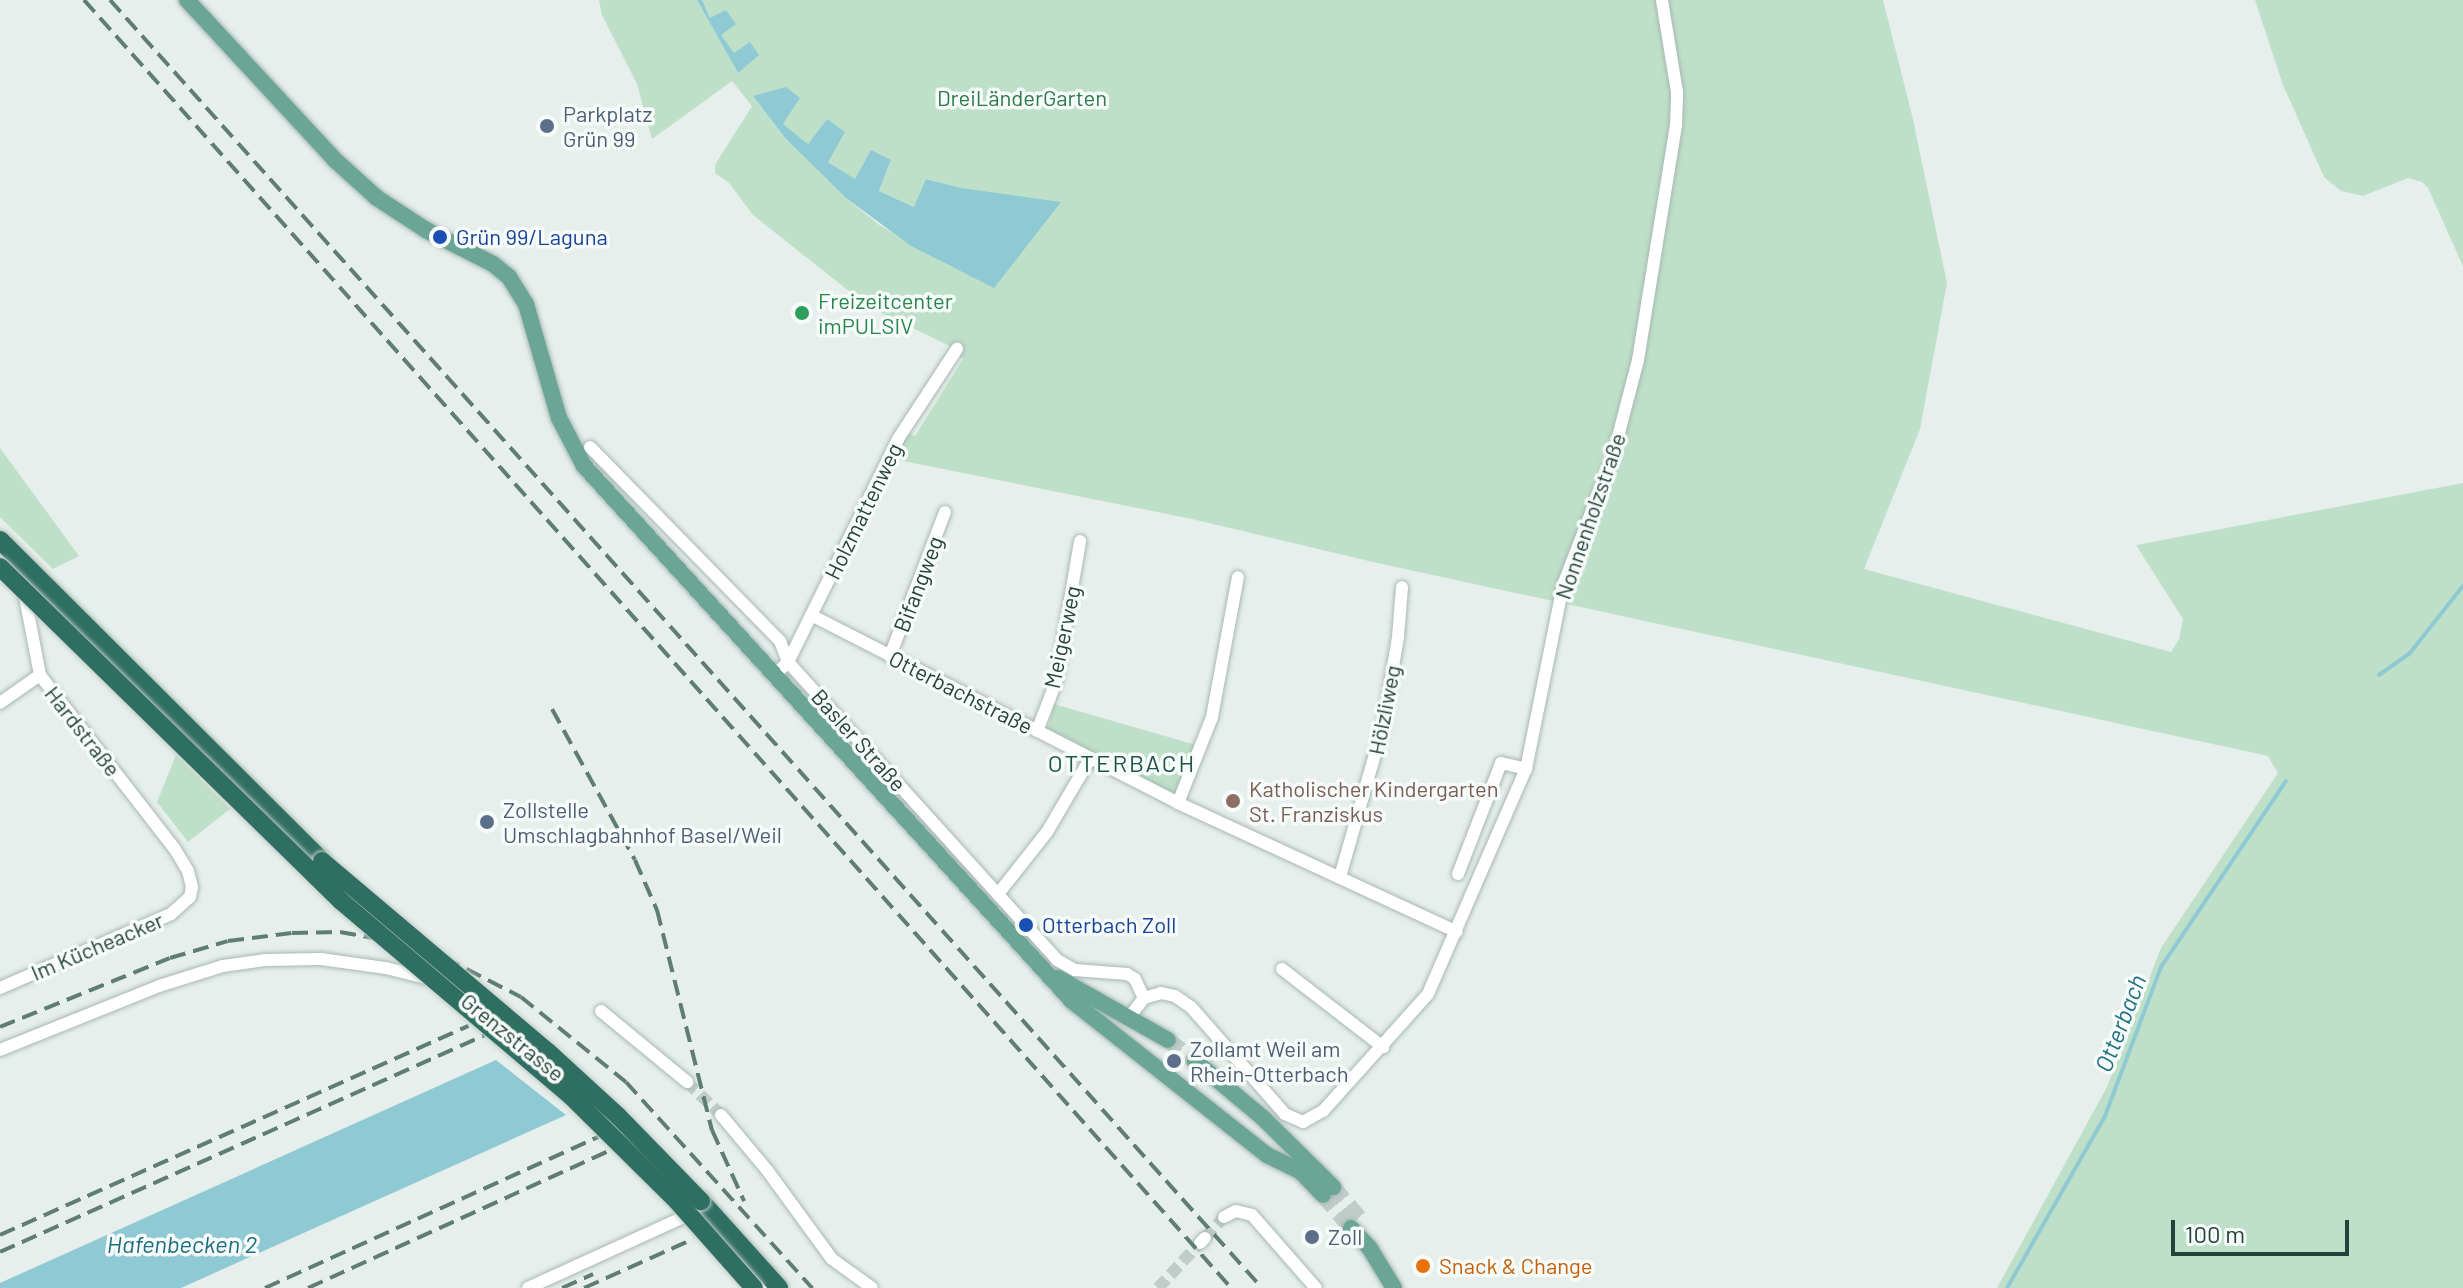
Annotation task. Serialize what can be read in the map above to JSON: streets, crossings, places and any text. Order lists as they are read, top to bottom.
{
  "streets": {
    "street": [
      "Holzmattenweg",
      "Nonnenholzstraße",
      "Bifangweg",
      "Meigerweg",
      "Otterbachstraße",
      "Hölzliweg",
      "Hardstraße",
      "Basler Straße",
      "Im Kücheacker",
      "Grenzstrasse"
    ]
  },
  "crossings": [
    ["Holzmattenweg", "Otterbachstraße"],
    ["Holzmattenweg", "Basler Straße"],
    ["Nonnenholzstraße", "Otterbachstraße"],
    ["Nonnenholzstraße", "Basler Straße"],
    ["Bifangweg", "Otterbachstraße"],
    ["Meigerweg", "Otterbachstraße"],
    ["Otterbachstraße", "Hölzliweg"],
    ["Hardstraße", "Im Kücheacker"]
  ],
  "districts": ["OTTERBACH"],
  "water": ["Otterbach", "Hafenbecken 2"],
  "parks": ["DreiLänderGarten"],
  "places": [
    "Parkplatz Grün 99",
    "Grün 99/Laguna",
    "Freizeitcenter imPULSIV",
    "Katholischer Kindergarten St. Franziskus",
    "Zollstelle Umschlagbahnhof Basel/Weil",
    "Otterbach Zoll",
    "Zollamt Weil am Rhein-Otterbach",
    "Zoll",
    "Snack & Change"
  ],
  "scale_bar": "100 m"
}
